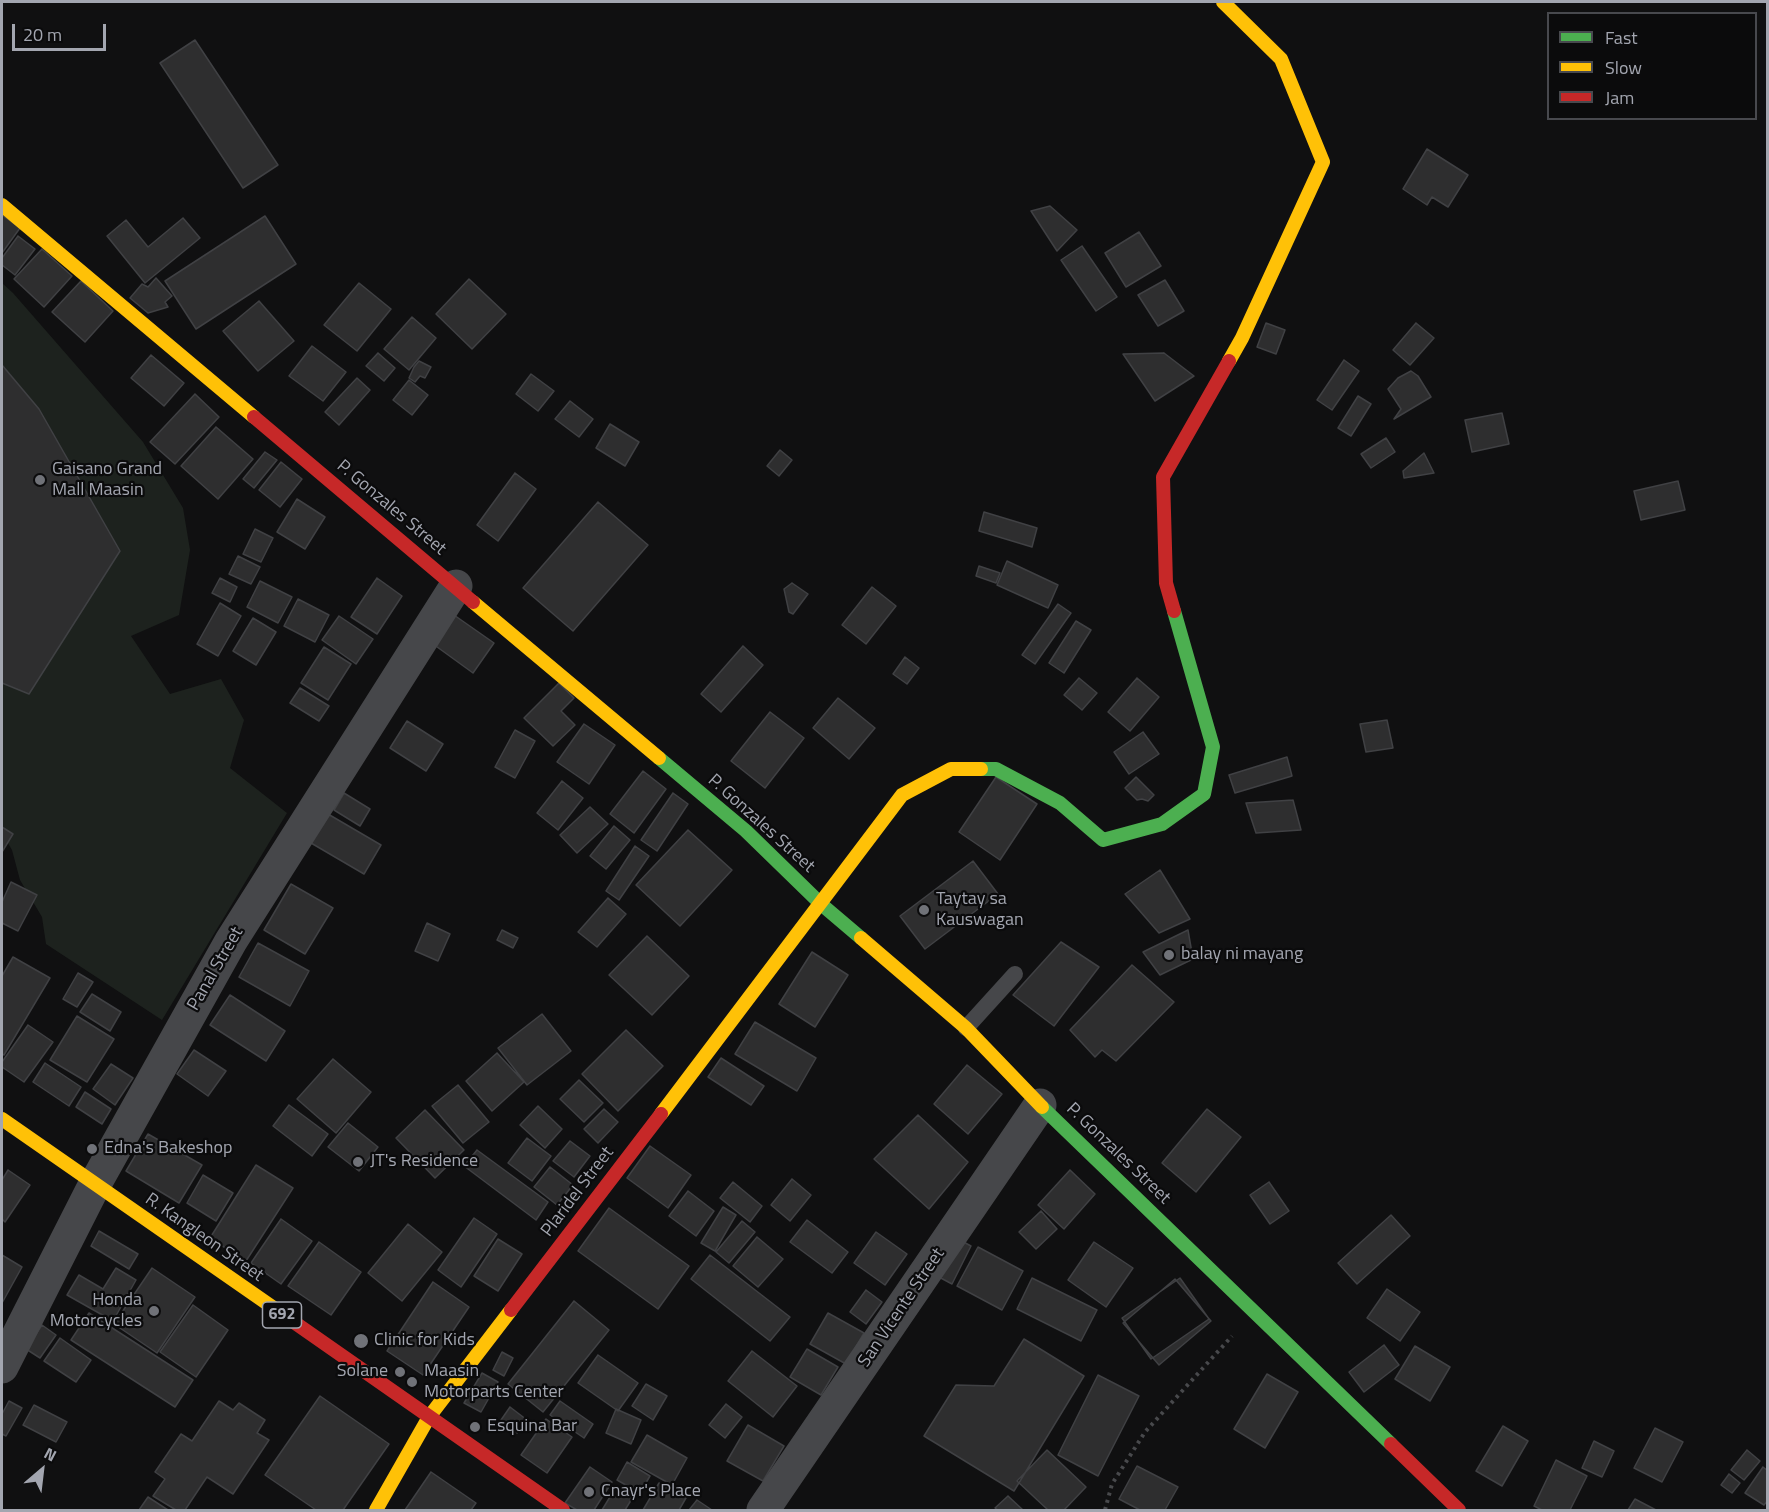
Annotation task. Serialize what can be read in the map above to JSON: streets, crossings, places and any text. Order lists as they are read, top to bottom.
{
  "streets": {
    "street": [
      "P. Gonzales Street",
      "Panal Street",
      "Plaridel Street",
      "R. Kangleon Street",
      "San Vicente Street",
      "692"
    ]
  },
  "crossings": [
    ["P. Gonzales Street", "Panal Street"],
    ["P. Gonzales Street", "Plaridel Street"],
    ["P. Gonzales Street", "San Vicente Street"],
    ["Panal Street", "R. Kangleon Street"],
    ["Plaridel Street", "R. Kangleon Street"]
  ],
  "places": [
    "Gaisano Grand Mall Maasin",
    "Taytay sa Kauswagan",
    "balay ni mayang",
    "Edna's Bakeshop",
    "JT's Residence",
    "Honda Motorcycles",
    "Clinic for Kids",
    "Solane",
    "Maasin Motorparts Center",
    "Esquina Bar",
    "Cnayr's Place"
  ],
  "legend": ["Fast", "Slow", "Jam"],
  "scale_bar": "20 m",
  "north": "top right"
}
